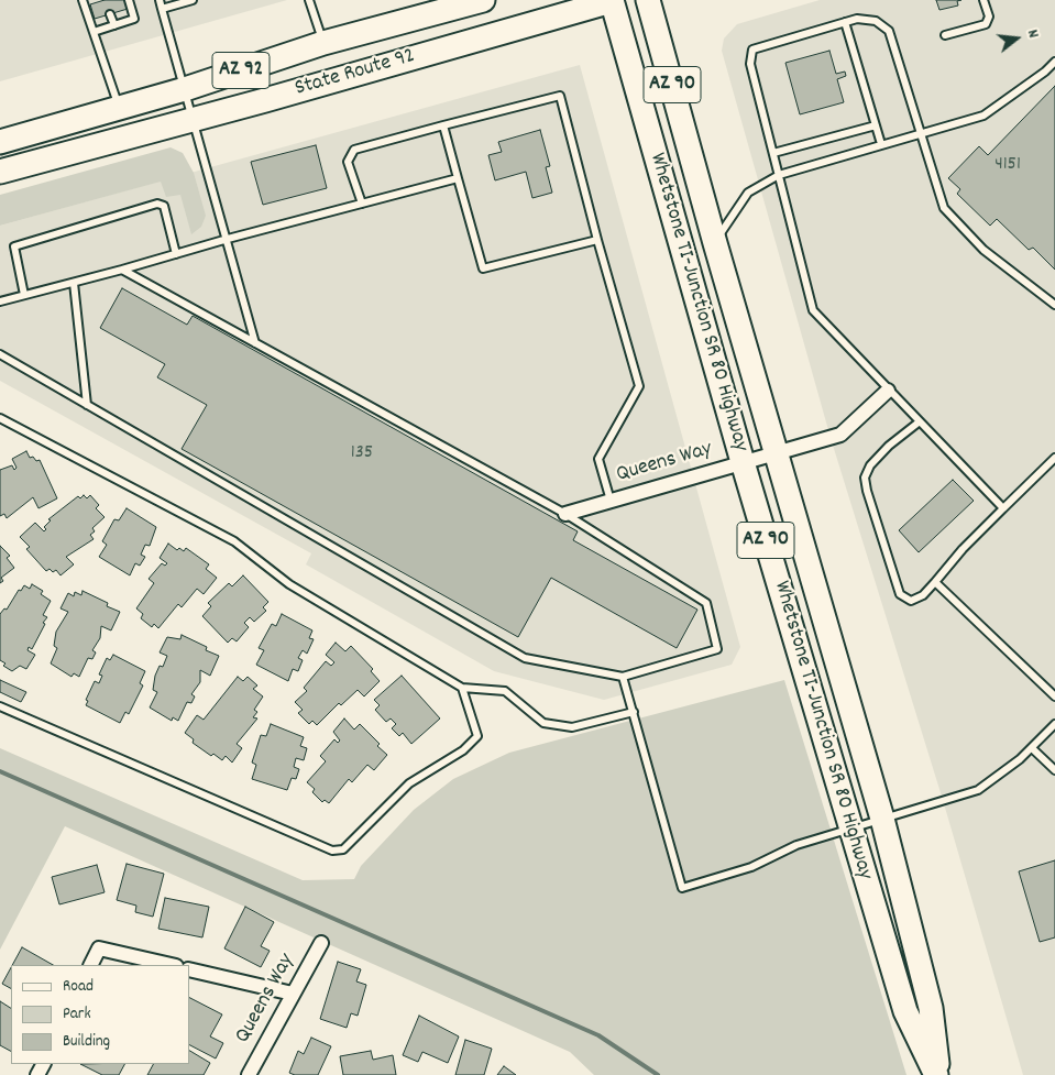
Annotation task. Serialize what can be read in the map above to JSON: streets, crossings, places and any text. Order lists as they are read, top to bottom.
{
  "streets": {
    "main road": [
      "AZ 92",
      "State Route 92",
      "AZ 90",
      "Whetstone TI-Junction SR 80 Highway"
    ],
    "street": ["Queens Way"]
  },
  "crossings": [
    ["State Route 92", "Whetstone TI-Junction SR 80 Highway"],
    ["Whetstone TI-Junction SR 80 Highway", "Queens Way"]
  ],
  "house_numbers": ["4151", "135"],
  "legend": ["Road", "Park", "Building"],
  "north": "right"
}
